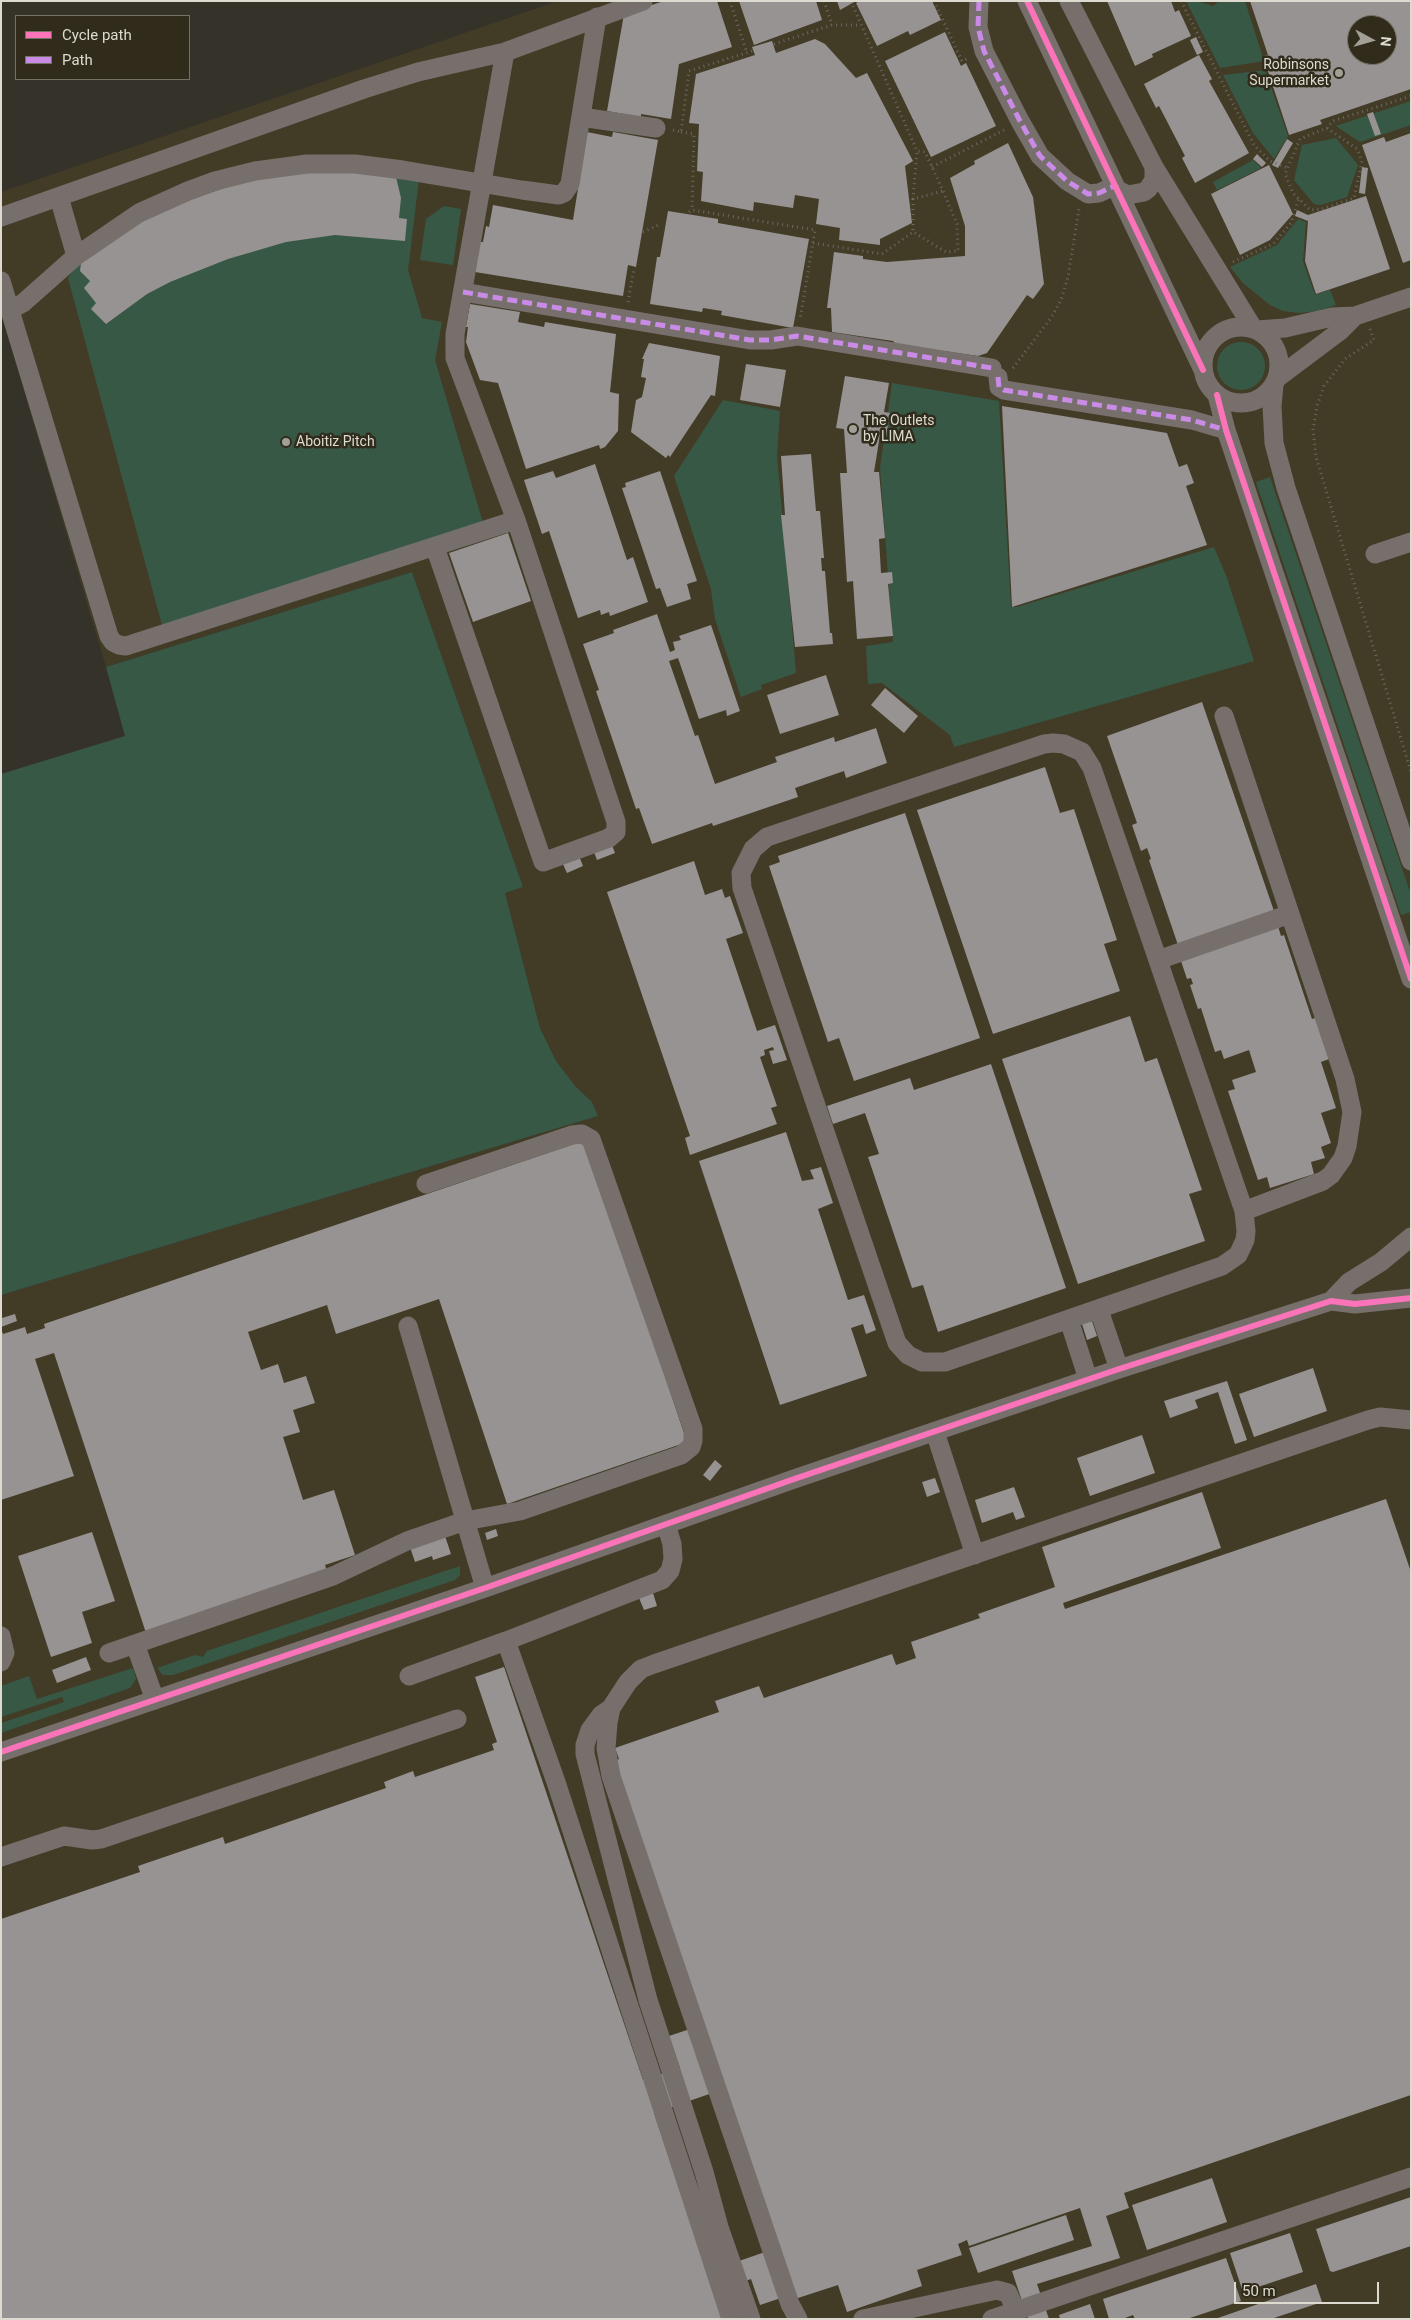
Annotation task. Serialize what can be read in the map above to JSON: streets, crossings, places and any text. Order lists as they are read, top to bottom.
{
  "places": ["Robinsons Supermarket", "The Outlets by LIMA", "Aboitiz Pitch"],
  "legend": ["Cycle path", "Path"],
  "scale_bar": "50 m",
  "north": "right"
}
